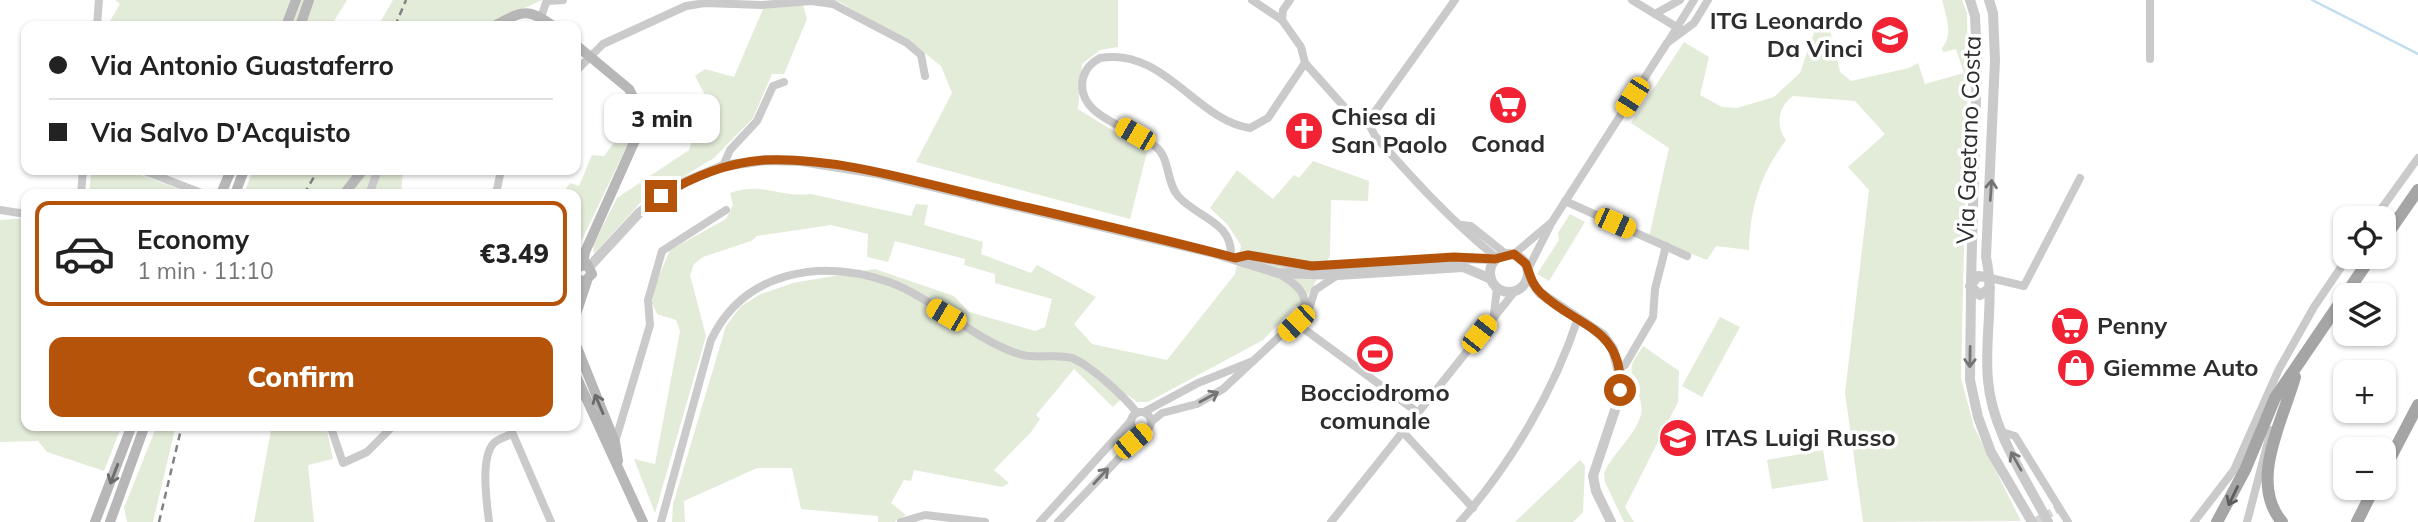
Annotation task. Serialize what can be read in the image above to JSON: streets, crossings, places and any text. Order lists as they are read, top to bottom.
{
  "streets": {
    "street": ["Via Gaetano Costa"]
  },
  "places": {
    "school or university": ["ITG Leonardo Da Vinci", "ITAS Luigi Russo"],
    "supermarket": ["Conad", "Penny"],
    "church": ["Chiesa di San Paolo"],
    "sports": ["Bocciodromo comunale"],
    "shop": ["Giemme Auto"]
  },
  "page": {
    "banner": ["Via Antonio Guastaferro", "Via Salvo D'Acquisto"],
    "bubble": "3 min",
    "list": [
      {
        "name": "Economy",
        "note": "1 min · 11:10",
        "value": "€3.49"
      }
    ],
    "map_buttons": ["+", "−"],
    "buttons": "Confirm"
  }
}
